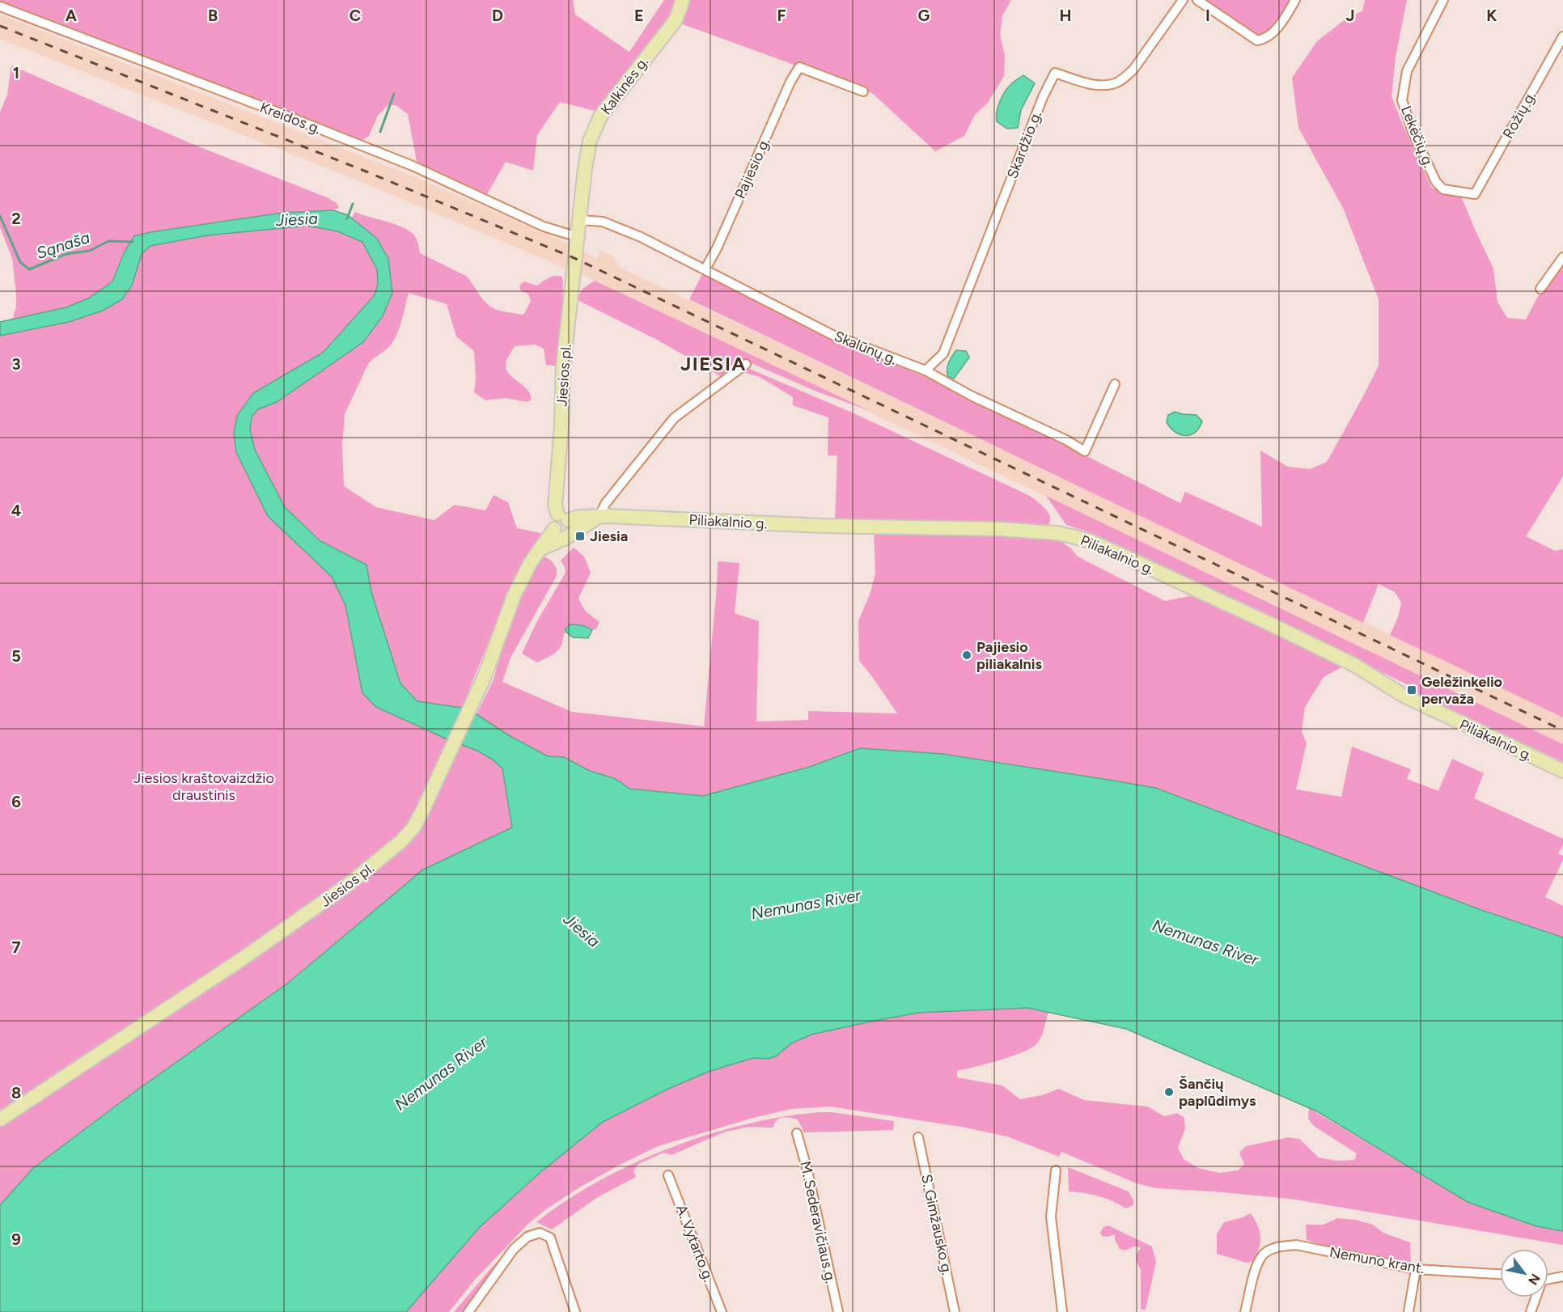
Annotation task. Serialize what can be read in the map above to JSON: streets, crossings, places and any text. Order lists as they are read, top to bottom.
{
  "streets": {
    "main road": ["Kalkinės g.", "Jiesios pl.", "Piliakalnio g."],
    "street": [
      "Rožių g.",
      "Kreidos g.",
      "Lekėčių g.",
      "Skardžio g.",
      "Pajiesio g.",
      "Skalūnų g.",
      "M. Sederavičiaus g.",
      "S. Gimžausko g.",
      "A. Vytarto g.",
      "Nemuno krant."
    ]
  },
  "crossings": [
    ["Kalkinės g.", "Kreidos g."],
    ["Kalkinės g.", "Skalūnų g."],
    ["Kalkinės g.", "Jiesios pl."],
    ["Rožių g.", "Lekėčių g."],
    ["Kreidos g.", "Jiesios pl."],
    ["Skardžio g.", "Skalūnų g."],
    ["Pajiesio g.", "Skalūnų g."],
    ["Jiesios pl.", "Piliakalnio g."]
  ],
  "districts": ["JIESIA"],
  "water": ["Jiesia", "Sąnaša", "Nemunas River"],
  "parks": ["Jiesios kraštovaizdžio draustinis"],
  "places": {
    "transit": ["Jiesia", "Geležinkelio pervaža"],
    "other": ["Pajiesio piliakalnis", "Šančių paplūdimys"]
  },
  "north": "bottom right",
  "grid": {
    "columns": [
      "A",
      "B",
      "C",
      "D",
      "E",
      "F",
      "G",
      "H",
      "I",
      "J",
      "K"
    ],
    "rows": [
      "1",
      "2",
      "3",
      "4",
      "5",
      "6",
      "7",
      "8",
      "9"
    ]
  }
}
